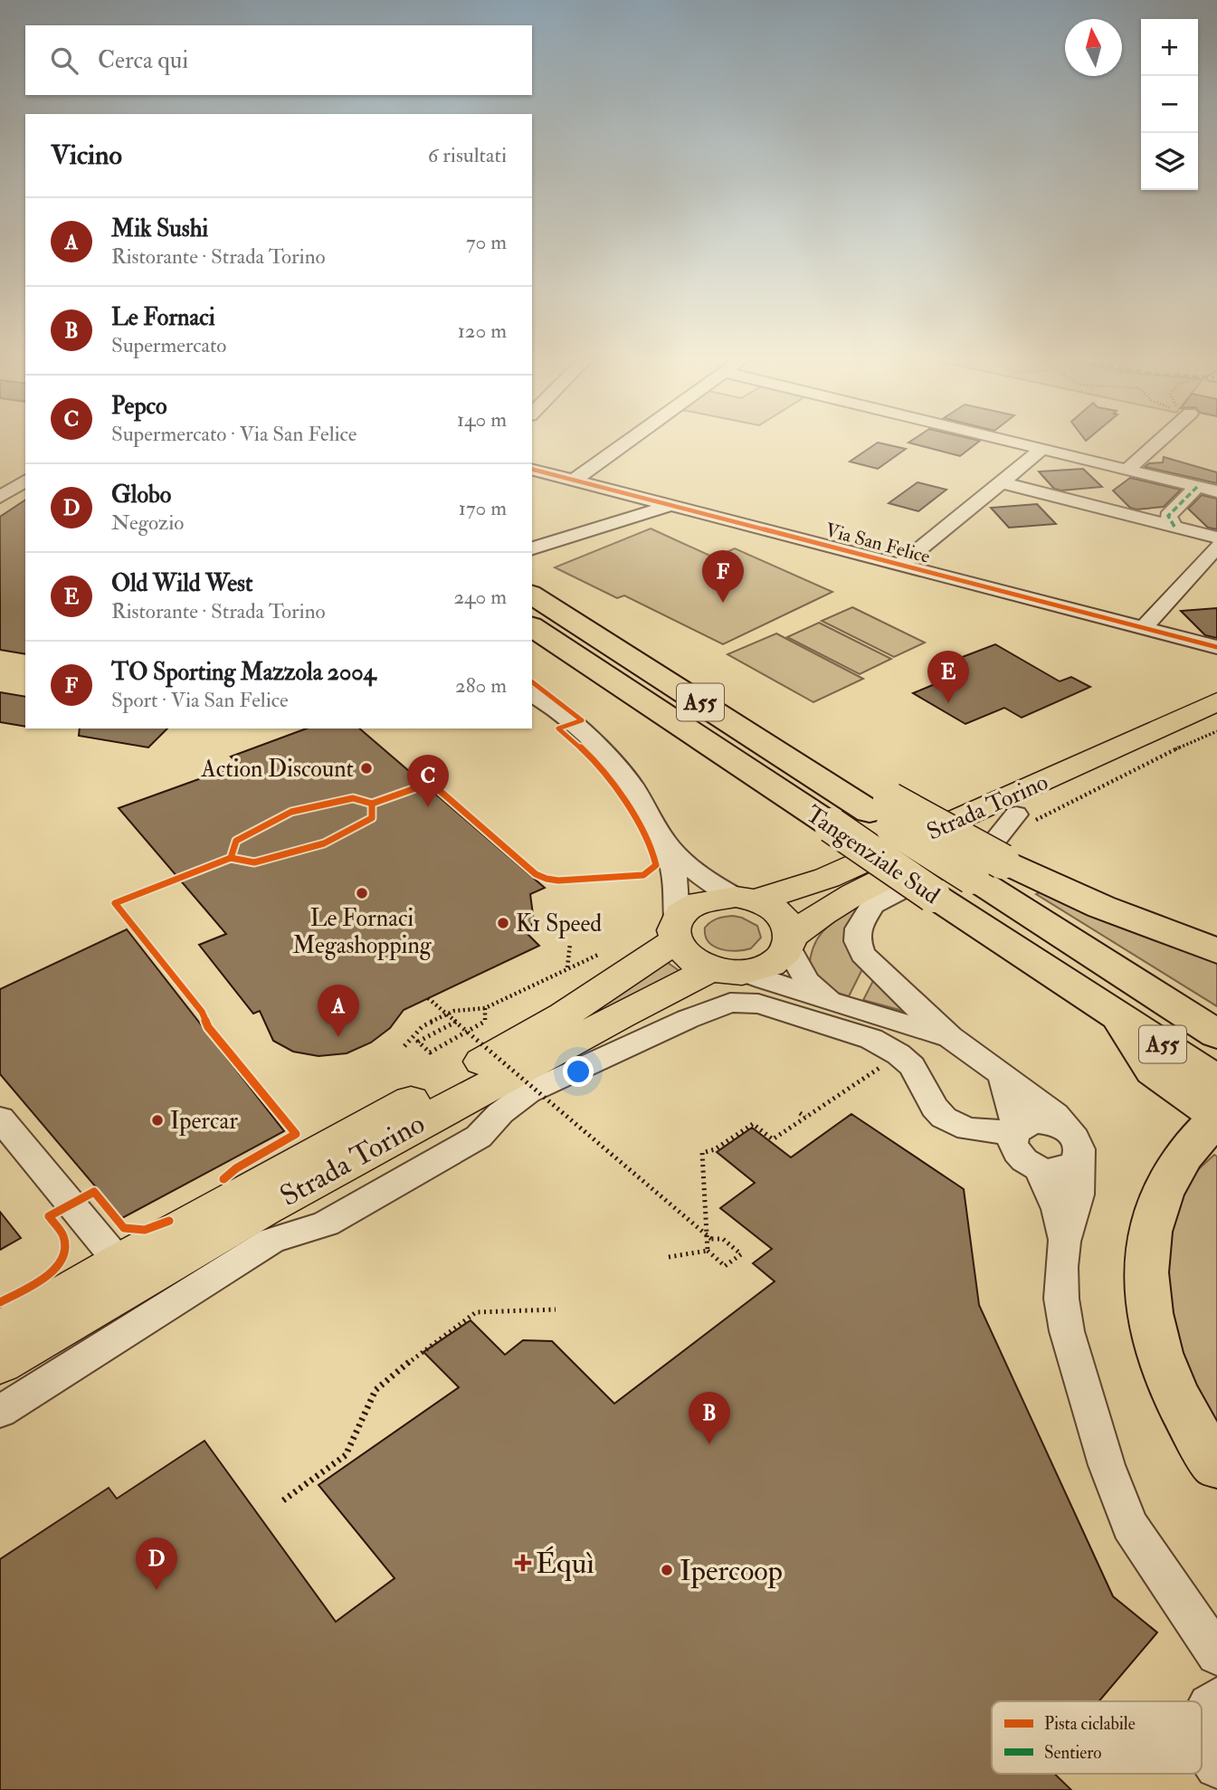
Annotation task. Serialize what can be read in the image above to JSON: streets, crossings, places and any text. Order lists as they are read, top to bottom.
{
  "streets": {
    "highway": ["A55", "Tangenziale Sud"],
    "main road": ["Strada Torino"],
    "street": ["Via San Felice"]
  },
  "places": {
    "other": [
      "Action Discount",
      "Le Fornaci Megashopping",
      "K1 Speed",
      "Ipercar",
      "Ipercoop"
    ],
    "health": ["Équì"]
  },
  "legend": ["Pista ciclabile", "Sentiero"],
  "north": "top",
  "page": {
    "map_buttons": ["+", "−"],
    "search": "Cerca qui",
    "heading": ["Vicino", "6 risultati"],
    "list": [
      {
        "mark": "A",
        "name": "Mik Sushi",
        "note": "Ristorante · Strada Torino",
        "value": "70 m"
      },
      {
        "mark": "B",
        "name": "Le Fornaci",
        "note": "Supermercato",
        "value": "120 m"
      },
      {
        "mark": "C",
        "name": "Pepco",
        "note": "Supermercato · Via San Felice",
        "value": "140 m"
      },
      {
        "mark": "D",
        "name": "Globo",
        "note": "Negozio",
        "value": "170 m"
      },
      {
        "mark": "E",
        "name": "Old Wild West",
        "note": "Ristorante · Strada Torino",
        "value": "240 m"
      },
      {
        "mark": "F",
        "name": "TO Sporting Mazzola 2004",
        "note": "Sport · Via San Felice",
        "value": "280 m"
      }
    ],
    "pins": [
      "F",
      "E",
      "C",
      "A",
      "B",
      "D"
    ]
  }
}
